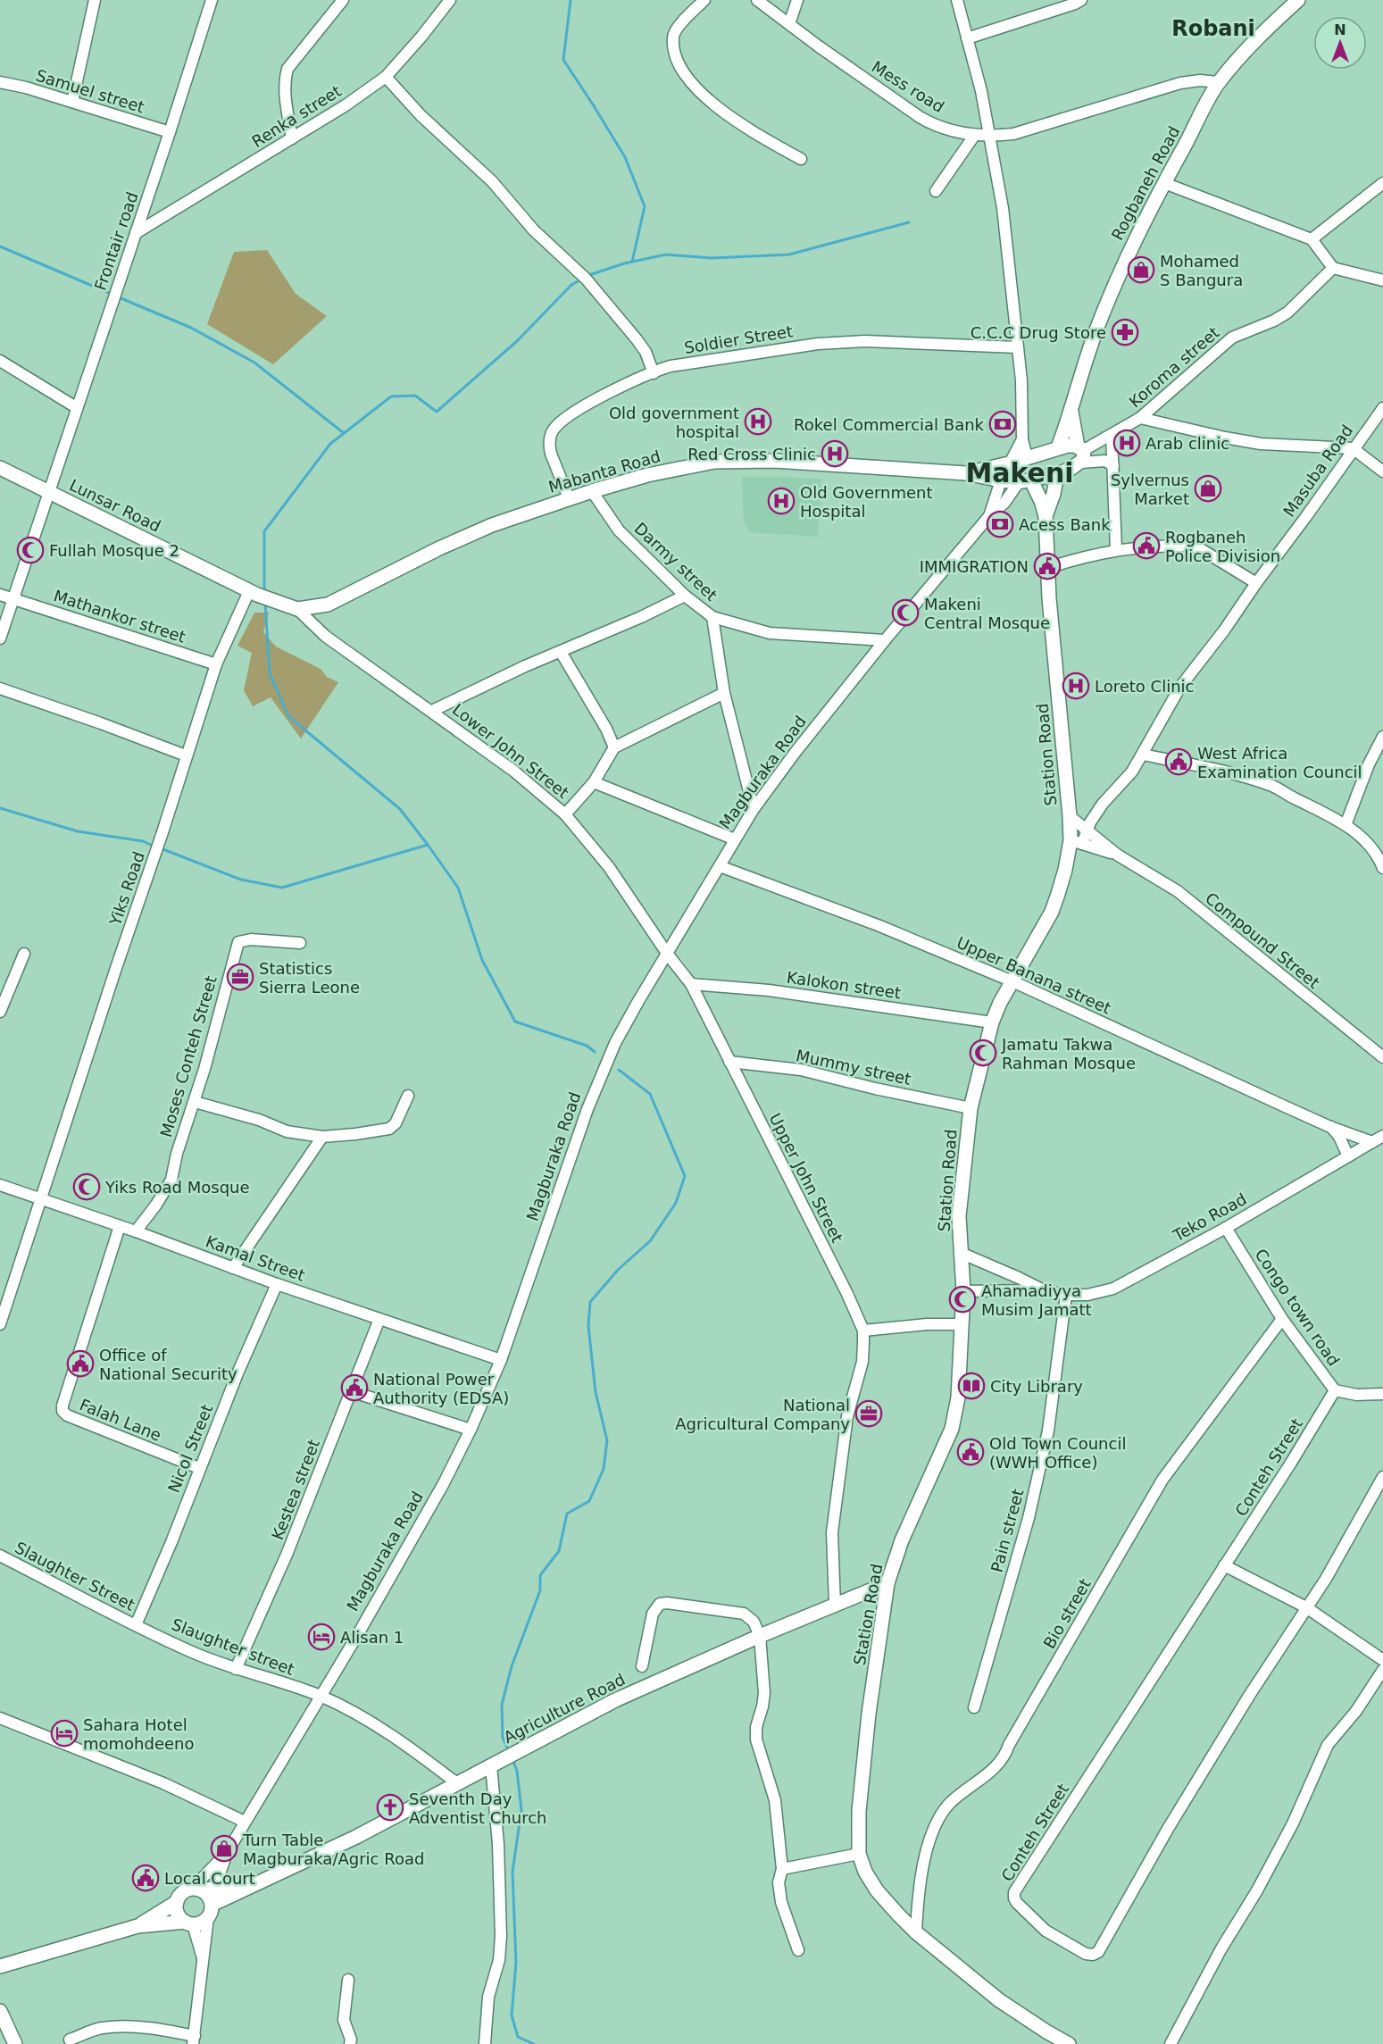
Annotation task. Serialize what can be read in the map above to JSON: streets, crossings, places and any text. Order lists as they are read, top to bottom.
{
  "streets": {
    "main road": [
      "Rogbaneh Road",
      "Mabanta Road",
      "Lunsar Road",
      "Station Road",
      "Agriculture Road"
    ],
    "street": [
      "Mess road",
      "Samuel street",
      "Renka street",
      "Frontair road",
      "Soldier Street",
      "Koroma street",
      "Masuba Road",
      "Darmy street",
      "Mathankor street",
      "Lower John Street",
      "Magburaka Road",
      "Yiks Road",
      "Compound Street",
      "Upper Banana street",
      "Kalokon street",
      "Moses Conteh Street",
      "Mummy street",
      "Upper John Street",
      "Teko Road",
      "Kamal Street",
      "Congo town road",
      "Falah Lane",
      "Nicol Street",
      "Conteh Street",
      "Kestea street",
      "Pain street",
      "Slaughter Street",
      "Bio street",
      "Slaughter street"
    ]
  },
  "crossings": [
    ["Mess road", "Rogbaneh Road"],
    ["Samuel street", "Frontair road"],
    ["Renka street", "Frontair road"],
    ["Frontair road", "Lunsar Road"],
    ["Frontair road", "Mathankor street"],
    ["Soldier Street", "Mabanta Road"],
    ["Masuba Road", "Station Road"],
    ["Masuba Road", "Compound Street"],
    ["Mabanta Road", "Lunsar Road"],
    ["Mabanta Road", "Darmy street"],
    ["Mabanta Road", "Lower John Street"],
    ["Lunsar Road", "Yiks Road"],
    ["Darmy street", "Magburaka Road"],
    ["Mathankor street", "Yiks Road"],
    ["Lower John Street", "Magburaka Road"],
    ["Lower John Street", "Upper John Street"],
    ["Station Road", "Magburaka Road"],
    ["Station Road", "Compound Street"],
    ["Station Road", "Upper Banana street"],
    ["Station Road", "Kalokon street"],
    ["Station Road", "Mummy street"],
    ["Station Road", "Teko Road"],
    ["Station Road", "Bio street"],
    ["Station Road", "Agriculture Road"],
    ["Magburaka Road", "Upper Banana street"],
    ["Magburaka Road", "Upper John Street"],
    ["Magburaka Road", "Kamal Street"],
    ["Magburaka Road", "Slaughter street"],
    ["Magburaka Road", "Agriculture Road"],
    ["Yiks Road", "Kamal Street"],
    ["Upper Banana street", "Teko Road"],
    ["Kalokon street", "Upper John Street"],
    ["Moses Conteh Street", "Kamal Street"],
    ["Mummy street", "Upper John Street"],
    ["Teko Road", "Congo town road"],
    ["Teko Road", "Pain street"],
    ["Kamal Street", "Falah Lane"],
    ["Kamal Street", "Nicol Street"],
    ["Kamal Street", "Kestea street"],
    ["Congo town road", "Conteh Street"],
    ["Congo town road", "Bio street"],
    ["Falah Lane", "Nicol Street"],
    ["Nicol Street", "Slaughter Street"],
    ["Nicol Street", "Slaughter street"],
    ["Kestea street", "Slaughter street"],
    ["Slaughter Street", "Slaughter street"],
    ["Slaughter street", "Agriculture Road"]
  ],
  "districts": ["Robani", "Makeni"],
  "places": {
    "shop": ["Mohamed S Bangura", "Sylvernus Market", "Turn Table Magburaka/Agric Road"],
    "pharmacy": ["C.C.C Drug Store"],
    "hospital": [
      "Old government hospital",
      "Arab clinic",
      "Red Cross Clinic",
      "Old Government Hospital",
      "Loreto Clinic"
    ],
    "bank": ["Rokel Commercial Bank", "Acess Bank"],
    "public building": [
      "Rogbaneh Police Division",
      "IMMIGRATION",
      "West Africa Examination Council",
      "Office of National Security",
      "National Power Authority (EDSA)",
      "Old Town Council (WWH Office)",
      "Local Court"
    ],
    "mosque": [
      "Fullah Mosque 2",
      "Makeni Central Mosque",
      "Jamatu Takwa Rahman Mosque",
      "Yiks Road Mosque",
      "Ahamadiyya Musim Jamatt"
    ],
    "office": ["Statistics Sierra Leone", "National Agricultural Company"],
    "library": ["City Library"],
    "hotel": ["Alisan 1", "Sahara Hotel momohdeeno"],
    "church": ["Seventh Day Adventist Church"]
  },
  "north": "top"
}
